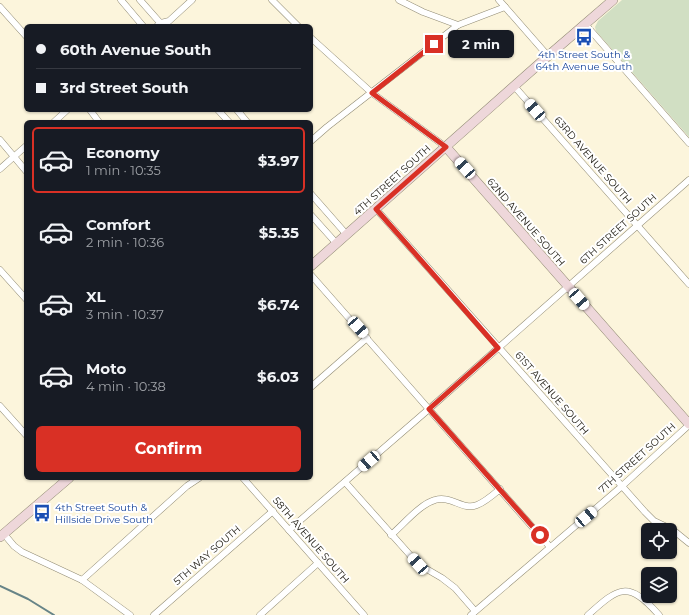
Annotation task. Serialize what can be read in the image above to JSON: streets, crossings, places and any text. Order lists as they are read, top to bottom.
{
  "streets": {
    "street": [
      "63RD AVENUE SOUTH",
      "4TH STREET SOUTH",
      "62ND AVENUE SOUTH",
      "6TH STREET SOUTH",
      "61ST AVENUE SOUTH",
      "7TH STREET SOUTH",
      "58TH AVENUE SOUTH",
      "5TH WAY SOUTH"
    ]
  },
  "crossings": [
    ["63RD AVENUE SOUTH", "4TH STREET SOUTH"],
    ["63RD AVENUE SOUTH", "6TH STREET SOUTH"],
    ["4TH STREET SOUTH", "62ND AVENUE SOUTH"],
    ["4TH STREET SOUTH", "61ST AVENUE SOUTH"],
    ["62ND AVENUE SOUTH", "6TH STREET SOUTH"],
    ["62ND AVENUE SOUTH", "7TH STREET SOUTH"],
    ["6TH STREET SOUTH", "61ST AVENUE SOUTH"],
    ["6TH STREET SOUTH", "58TH AVENUE SOUTH"],
    ["61ST AVENUE SOUTH", "7TH STREET SOUTH"],
    ["58TH AVENUE SOUTH", "5TH WAY SOUTH"]
  ],
  "places": {
    "bus stop": ["4th Street South & 64th Avenue South", "4th Street South & Hillside Drive South"]
  },
  "page": {
    "banner": ["60th Avenue South", "3rd Street South"],
    "bubble": "2 min",
    "list": [
      {
        "name": "Economy",
        "note": "1 min · 10:35",
        "value": "$3.97"
      },
      {
        "name": "Comfort",
        "note": "2 min · 10:36",
        "value": "$5.35"
      },
      {
        "name": "XL",
        "note": "3 min · 10:37",
        "value": "$6.74"
      },
      {
        "name": "Moto",
        "note": "4 min · 10:38",
        "value": "$6.03"
      }
    ],
    "buttons": "Confirm"
  }
}
